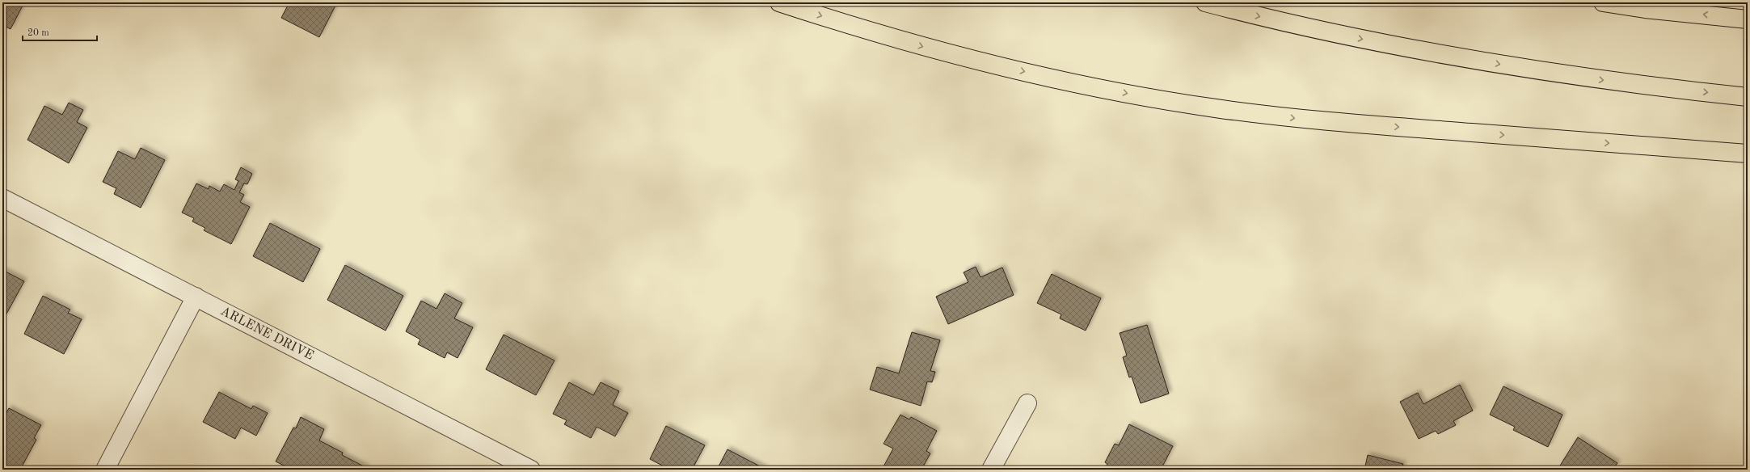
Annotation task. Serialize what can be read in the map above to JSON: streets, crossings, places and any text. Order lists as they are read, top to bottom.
{
  "streets": {
    "street": ["ARLENE DRIVE"]
  },
  "scale_bar": "20 m"
}
